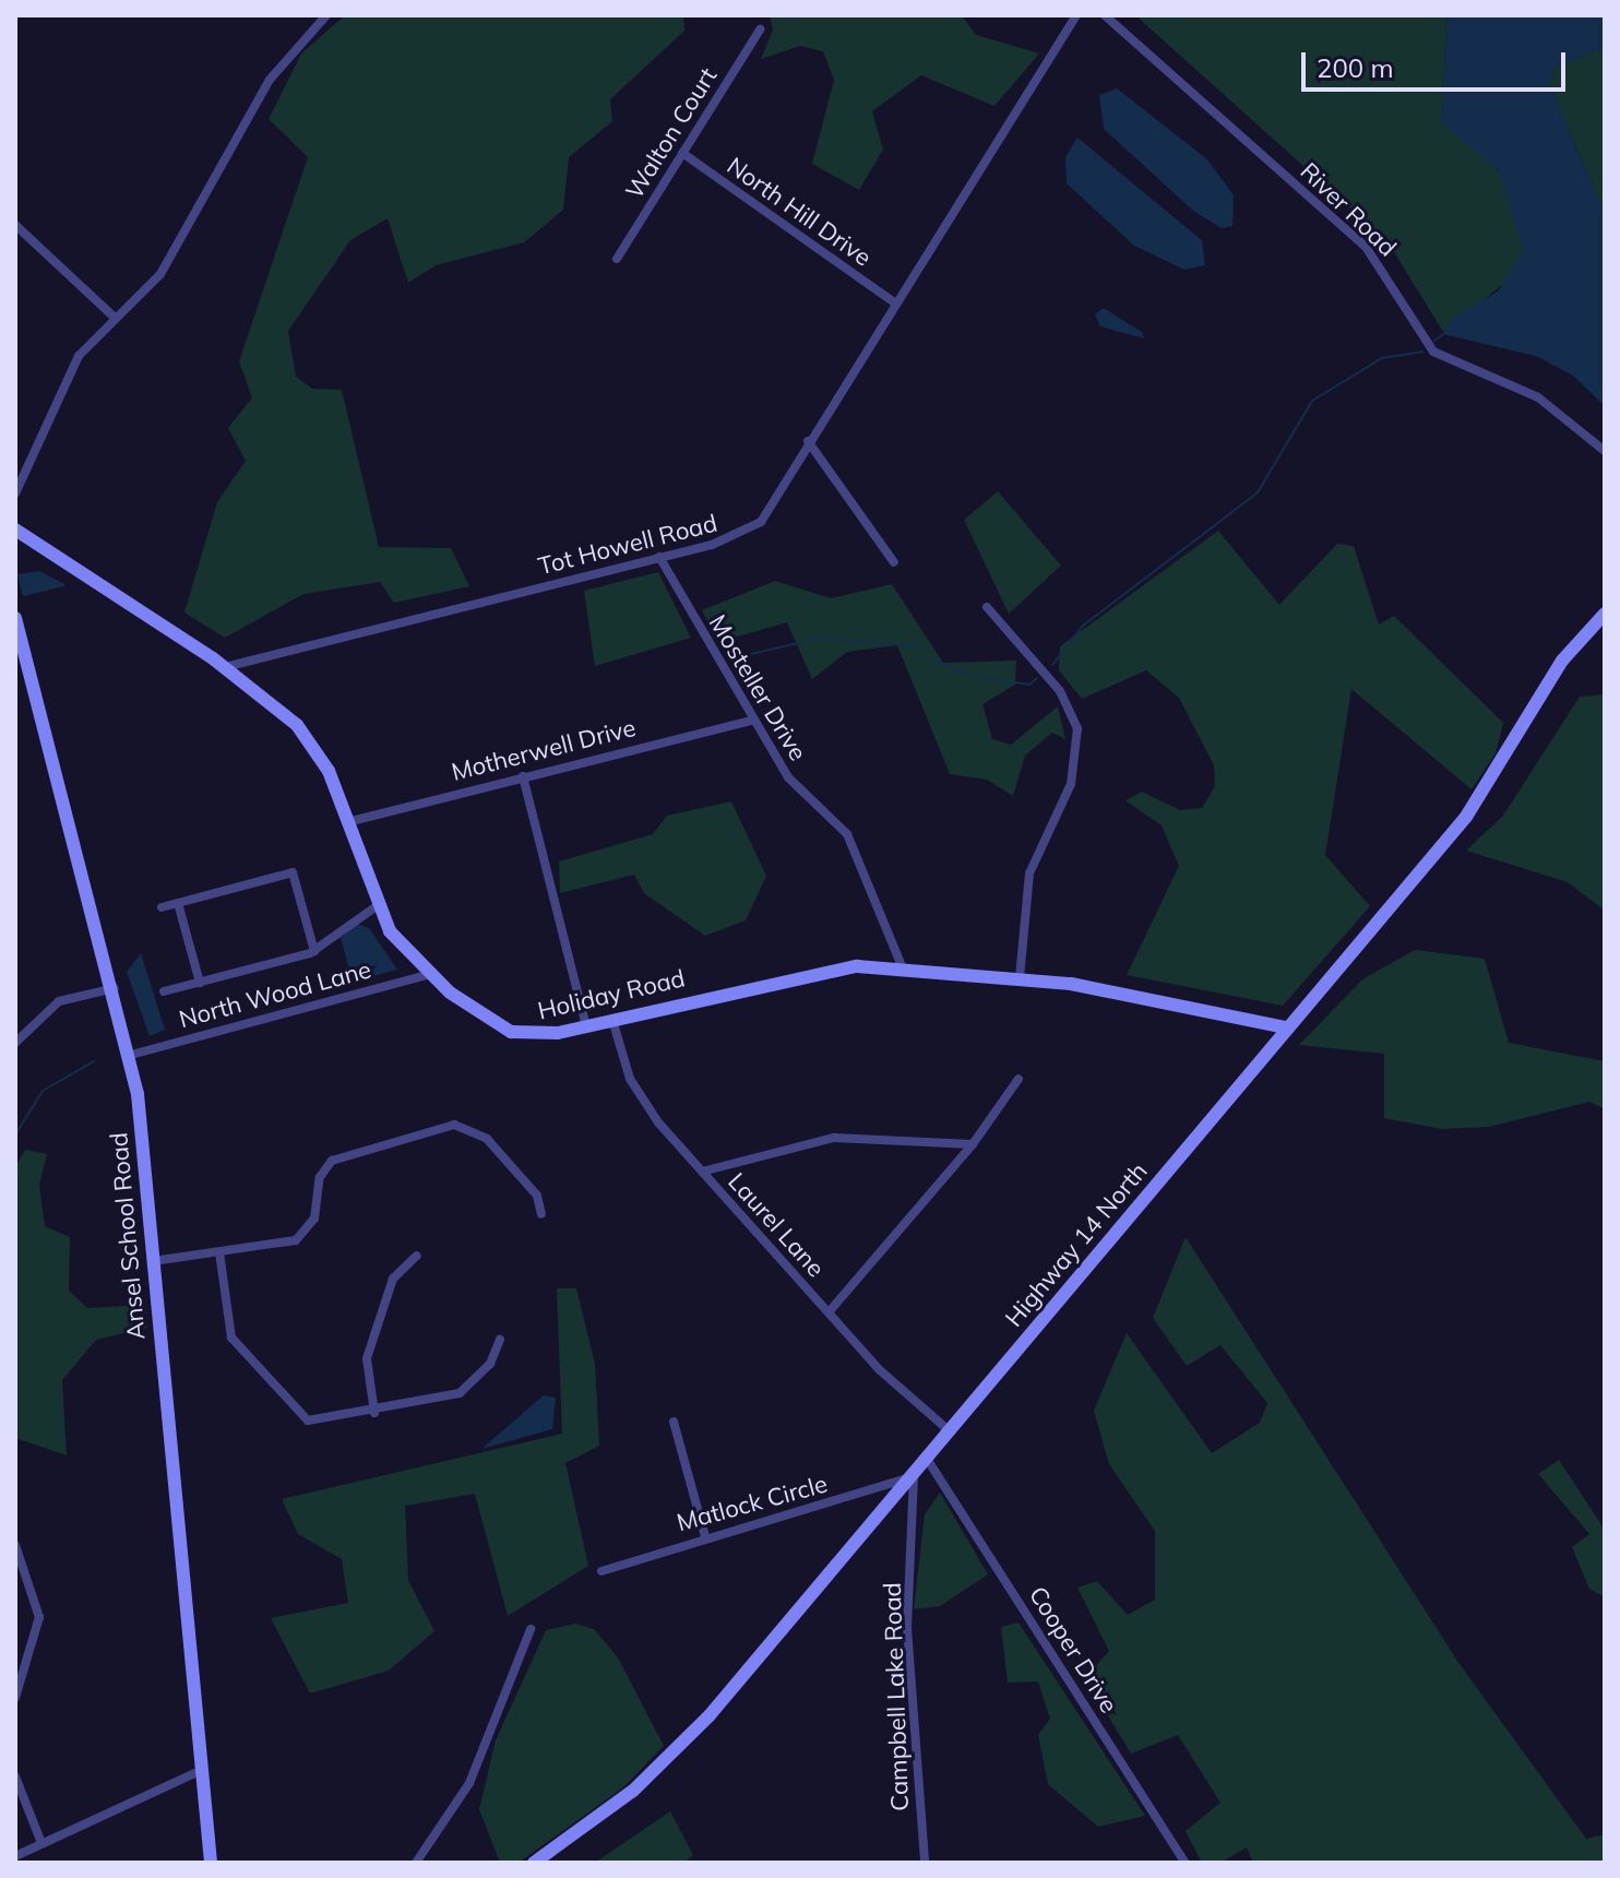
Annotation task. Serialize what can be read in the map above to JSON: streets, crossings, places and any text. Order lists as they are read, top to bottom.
{
  "streets": {
    "street": [
      "Walton Court",
      "River Road",
      "North Hill Drive",
      "Tot Howell Road",
      "Mosteller Drive",
      "Motherwell Drive",
      "North Wood Lane",
      "Holiday Road",
      "Laurel Lane",
      "Ansel School Road",
      "Highway 14 North",
      "Matlock Circle",
      "Cooper Drive",
      "Campbell Lake Road"
    ]
  },
  "crossings": [
    ["Walton Court", "North Hill Drive"],
    ["North Hill Drive", "Tot Howell Road"],
    ["Tot Howell Road", "Mosteller Drive"],
    ["Tot Howell Road", "Holiday Road"],
    ["Mosteller Drive", "Motherwell Drive"],
    ["Mosteller Drive", "Holiday Road"],
    ["Motherwell Drive", "Holiday Road"],
    ["North Wood Lane", "Holiday Road"],
    ["North Wood Lane", "Ansel School Road"],
    ["Holiday Road", "Laurel Lane"],
    ["Holiday Road", "Highway 14 North"],
    ["Laurel Lane", "Highway 14 North"],
    ["Highway 14 North", "Matlock Circle"],
    ["Highway 14 North", "Cooper Drive"],
    ["Highway 14 North", "Campbell Lake Road"],
    ["Matlock Circle", "Campbell Lake Road"]
  ],
  "scale_bar": "200 m"
}
